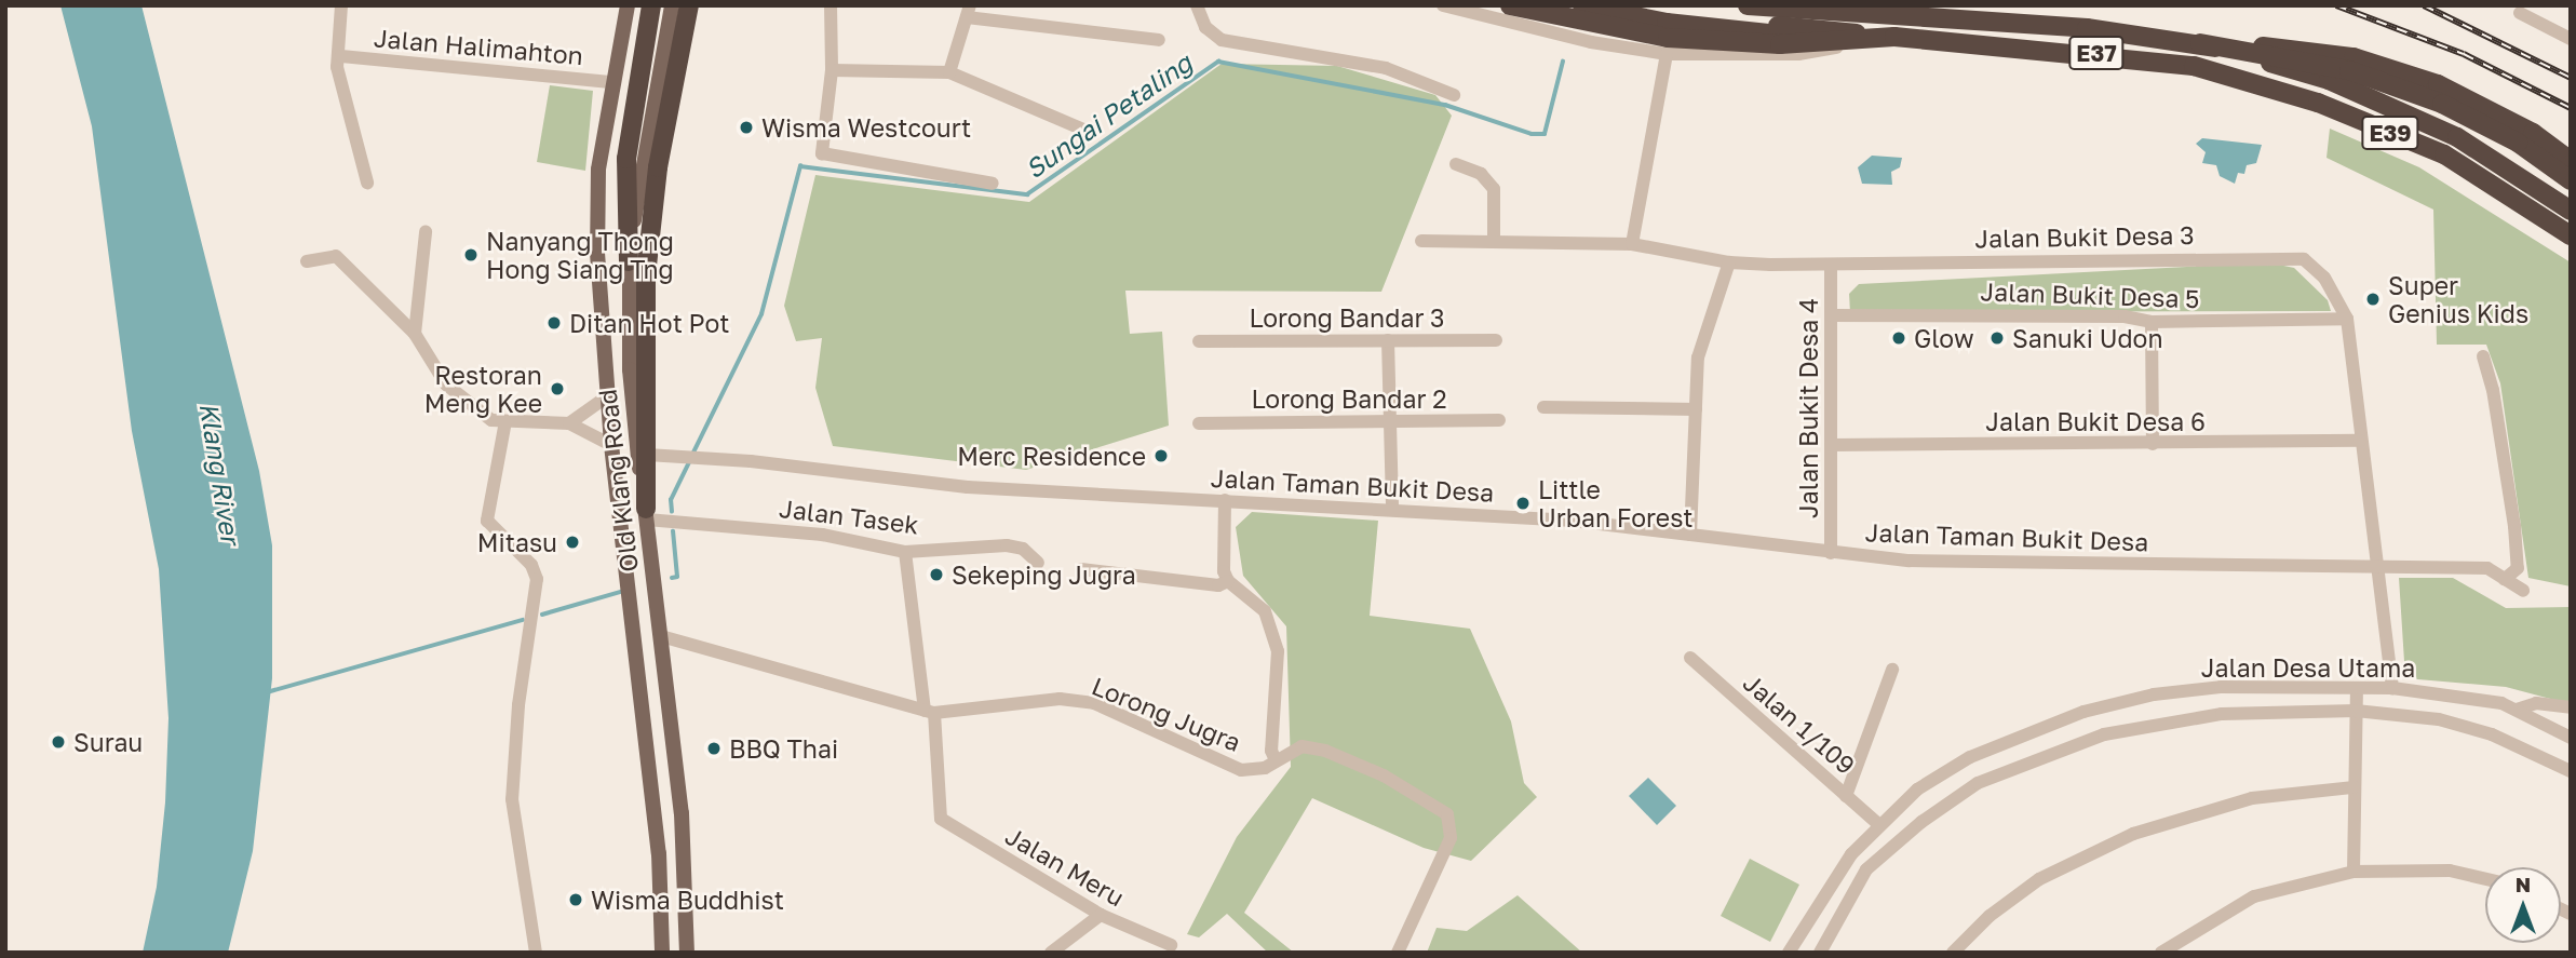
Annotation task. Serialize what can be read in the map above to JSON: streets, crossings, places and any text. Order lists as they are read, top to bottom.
{
  "streets": {
    "highway": ["E37", "E39"],
    "main road": ["Old Klang Road"],
    "street": [
      "Jalan Halimahton",
      "Jalan Bukit Desa 3",
      "Jalan Bukit Desa 5",
      "Lorong Bandar 3",
      "Lorong Bandar 2",
      "Jalan Bukit Desa 4",
      "Jalan Bukit Desa 6",
      "Jalan Taman Bukit Desa",
      "Jalan Tasek",
      "Jalan Desa Utama",
      "Lorong Jugra",
      "Jalan 1/109",
      "Jalan Meru"
    ]
  },
  "crossings": [
    ["Jalan Halimahton", "Old Klang Road"],
    ["E37", "E39"],
    ["Jalan Bukit Desa 3", "Jalan Bukit Desa 5"],
    ["Jalan Bukit Desa 3", "Jalan Bukit Desa 4"],
    ["Jalan Bukit Desa 3", "Jalan Bukit Desa 6"],
    ["Jalan Bukit Desa 3", "Jalan Taman Bukit Desa"],
    ["Jalan Bukit Desa 3", "Jalan Desa Utama"],
    ["Jalan Bukit Desa 5", "Jalan Bukit Desa 4"],
    ["Jalan Bukit Desa 4", "Jalan Bukit Desa 6"],
    ["Jalan Bukit Desa 4", "Jalan Taman Bukit Desa"],
    ["Old Klang Road", "Jalan Tasek"],
    ["Old Klang Road", "Lorong Jugra"],
    ["Jalan Desa Utama", "Jalan 1/109"],
    ["Lorong Jugra", "Jalan Meru"]
  ],
  "water": ["Sungai Petaling", "Klang River"],
  "places": [
    "Wisma Westcourt",
    "Nanyang Thong Hong Siang Tng",
    "Super Genius Kids",
    "Ditan Hot Pot",
    "Glow",
    "Sanuki Udon",
    "Restoran Meng Kee",
    "Merc Residence",
    "Little Urban Forest",
    "Mitasu",
    "Sekeping Jugra",
    "Surau",
    "BBQ Thai",
    "Wisma Buddhist"
  ],
  "north": "top"
}
